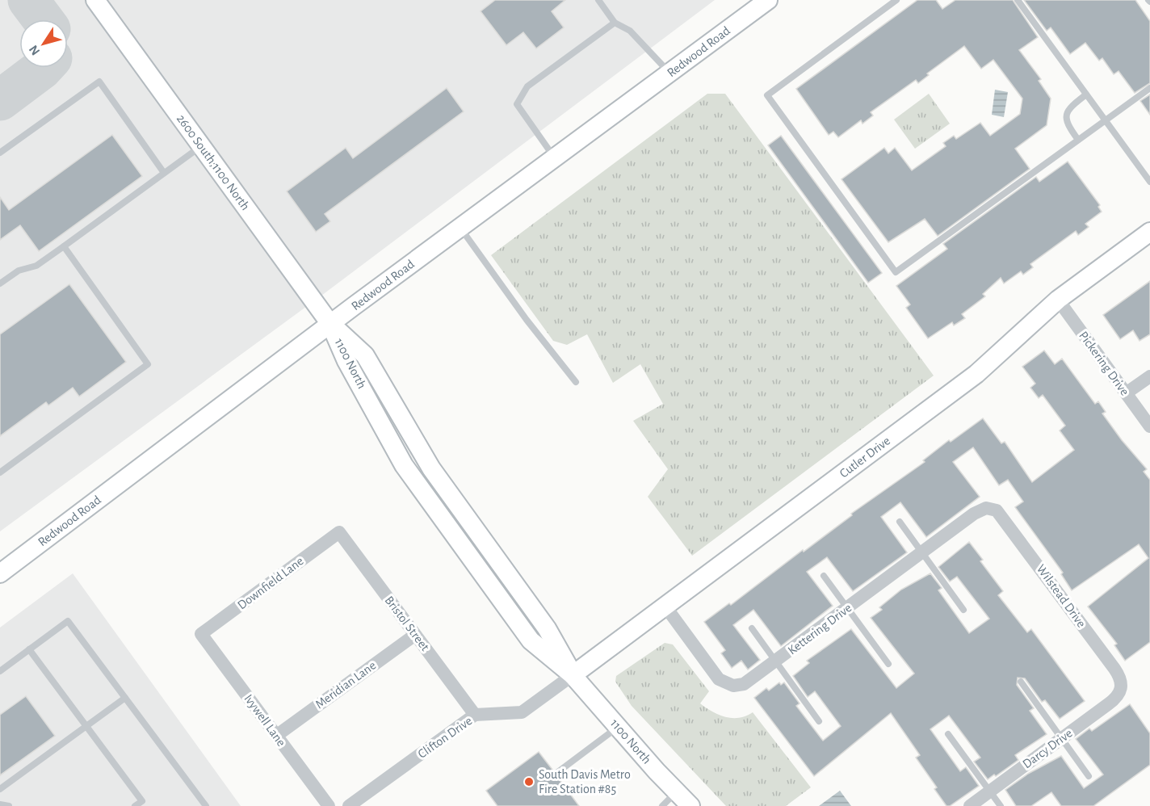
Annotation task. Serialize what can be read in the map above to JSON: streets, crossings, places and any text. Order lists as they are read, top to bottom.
{
  "streets": {
    "main road": [
      "Redwood Road",
      "2600 South;1100 North",
      "1100 North",
      "Cutler Drive"
    ],
    "street": [
      "Pickering Drive",
      "Downfield Lane",
      "Wilstead Drive",
      "Bristol Street",
      "Kettering Drive",
      "Meridian Lane",
      "Ivywell Lane",
      "Clifton Drive",
      "Darcy Drive"
    ]
  },
  "crossings": [
    ["Redwood Road", "2600 South;1100 North"],
    ["Redwood Road", "1100 North"],
    ["2600 South;1100 North", "1100 North"],
    ["1100 North", "Cutler Drive"],
    ["1100 North", "Clifton Drive"],
    ["Pickering Drive", "Cutler Drive"],
    ["Cutler Drive", "Kettering Drive"],
    ["Cutler Drive", "Clifton Drive"],
    ["Downfield Lane", "Bristol Street"],
    ["Downfield Lane", "Ivywell Lane"],
    ["Wilstead Drive", "Kettering Drive"],
    ["Wilstead Drive", "Darcy Drive"],
    ["Bristol Street", "Meridian Lane"],
    ["Bristol Street", "Clifton Drive"],
    ["Meridian Lane", "Ivywell Lane"]
  ],
  "places": ["South Davis Metro Fire Station #85"],
  "north": "bottom left"
}
